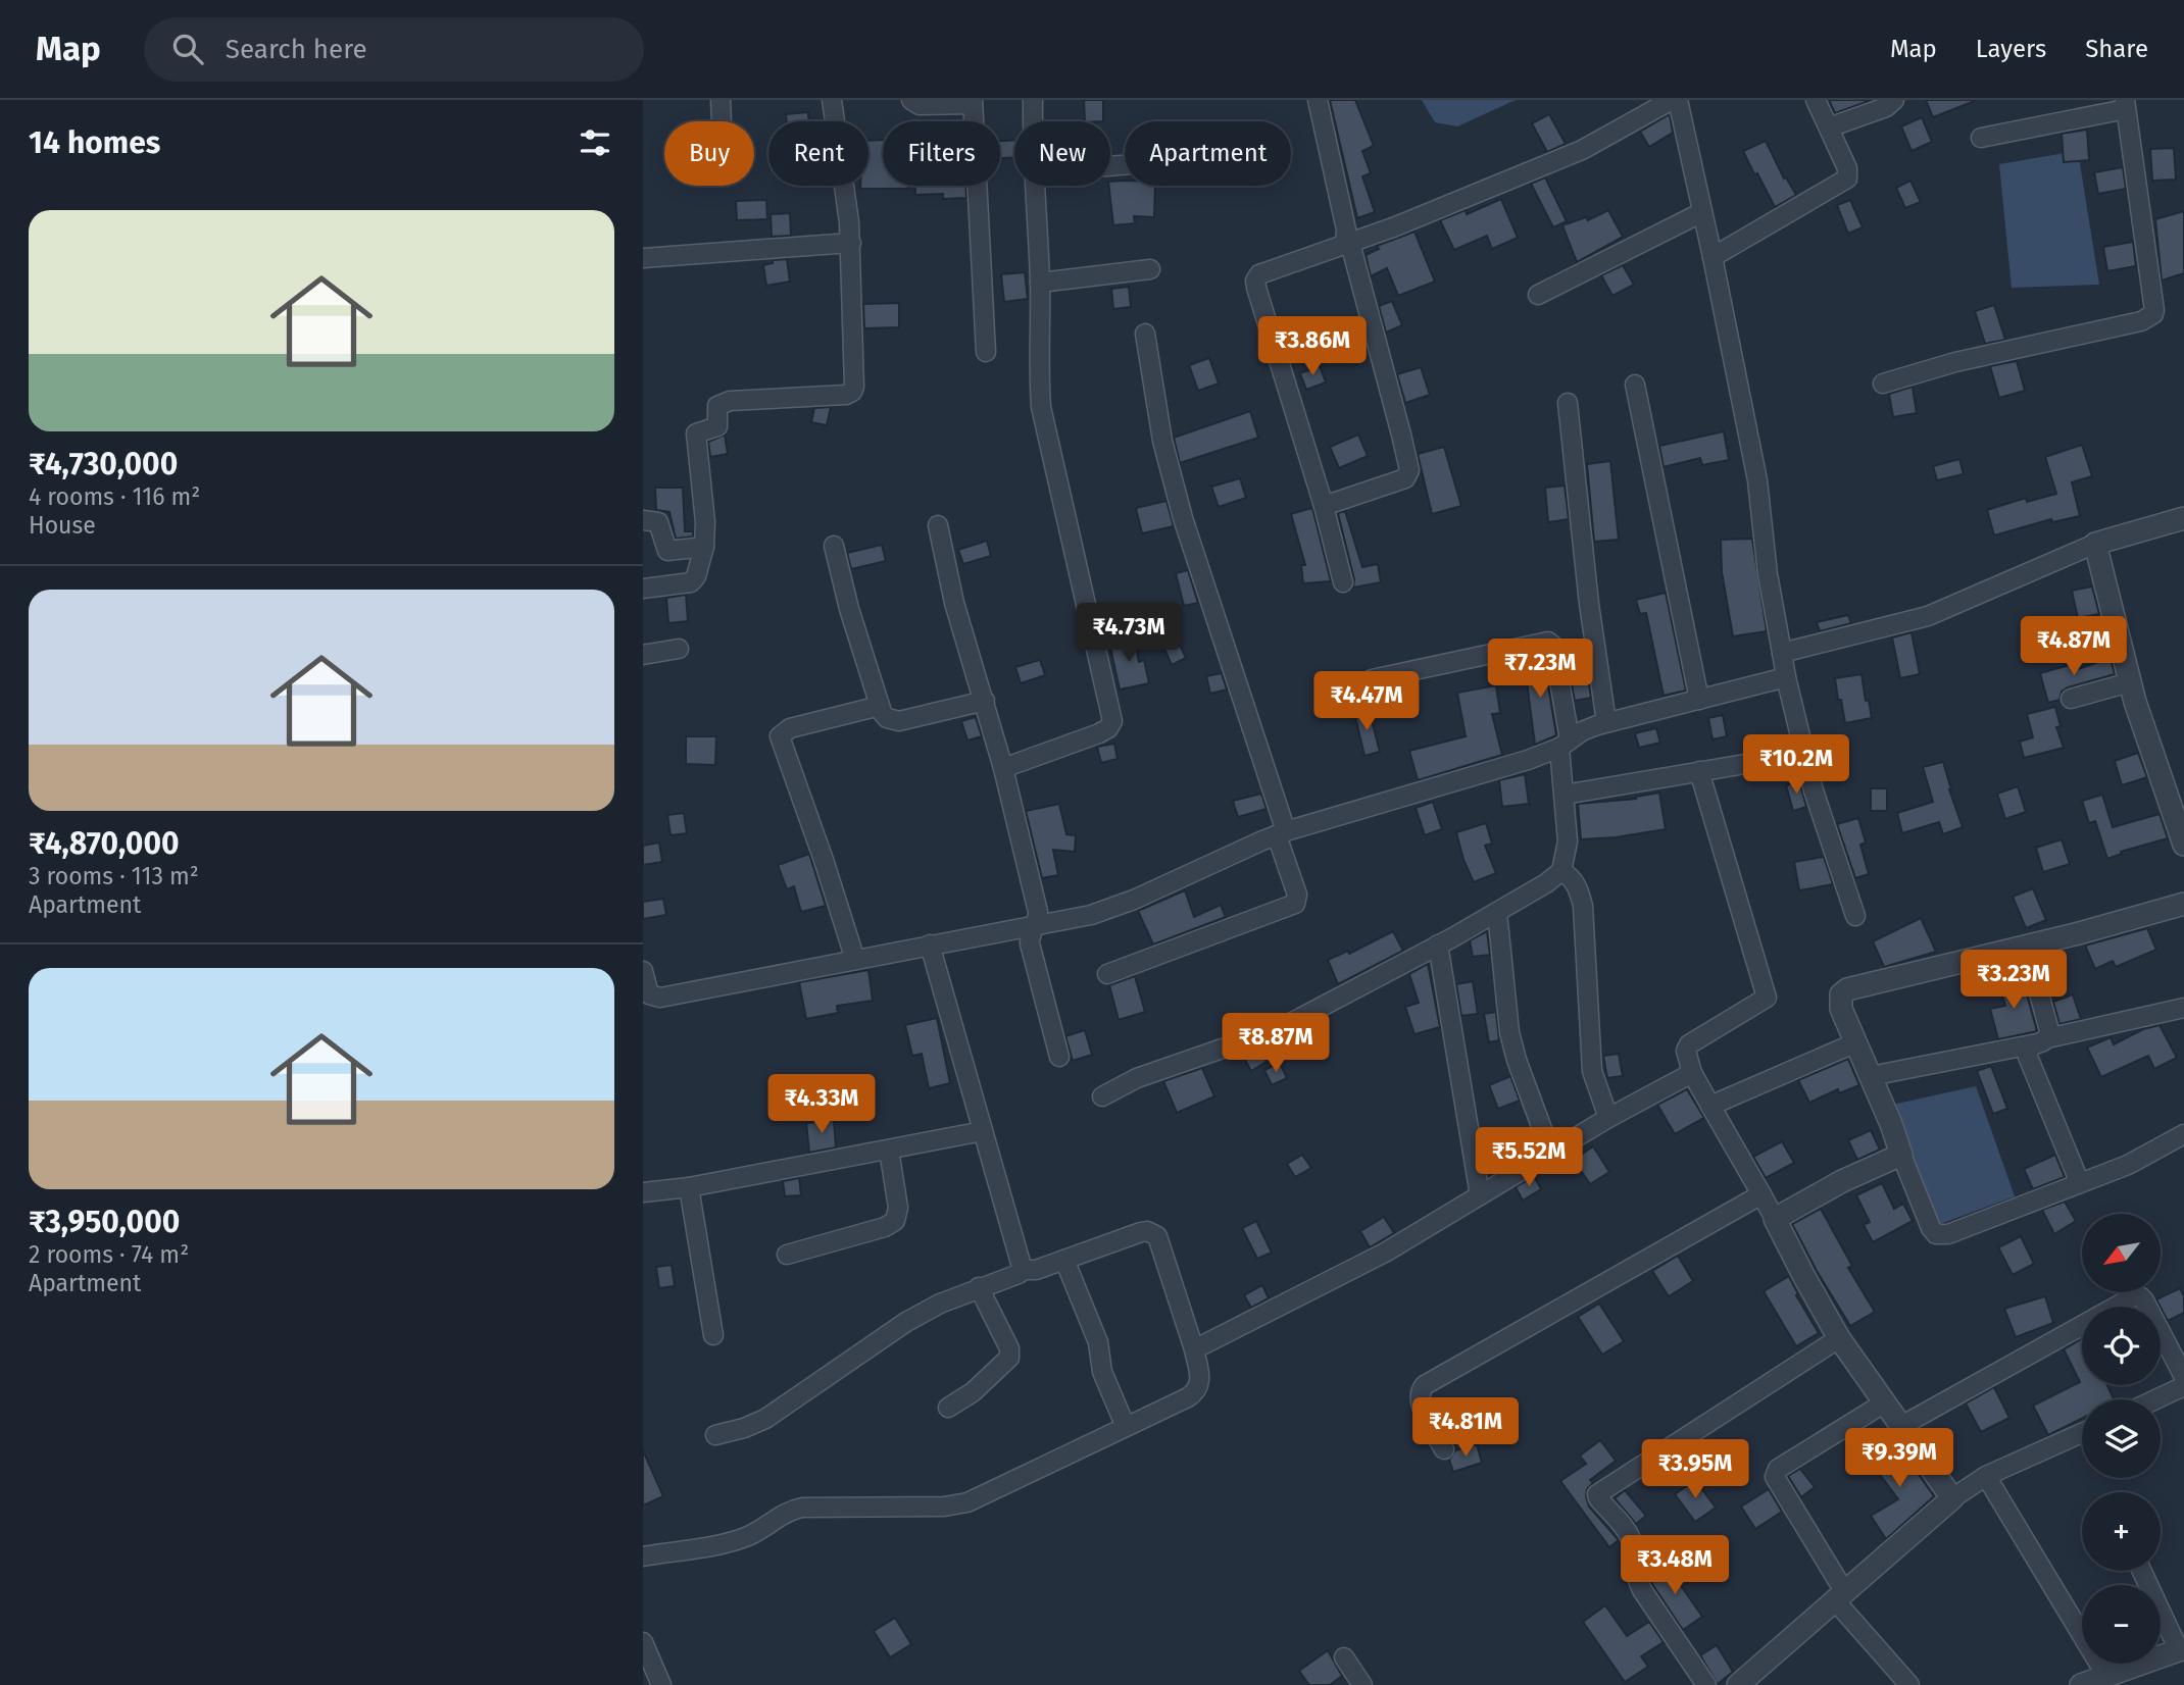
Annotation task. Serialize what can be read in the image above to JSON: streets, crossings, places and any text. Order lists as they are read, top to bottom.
{
  "north": "bottom left",
  "page": {
    "header": "Map",
    "search": "Search here",
    "nav": ["Map", "Layers", "Share"],
    "heading": "14 homes",
    "chip": [
      "Buy",
      "Rent",
      "Filters",
      "New",
      "Apartment"
    ],
    "list": [
      {
        "name": "₹4,730,000",
        "note": "4 rooms · 116 m² · House"
      },
      {
        "name": "₹4,870,000",
        "note": "3 rooms · 113 m² · Apartment"
      },
      {
        "name": "₹3,950,000",
        "note": "2 rooms · 74 m² · Apartment"
      }
    ],
    "price": [
      "₹3.86M",
      "₹4.73M",
      "₹4.87M",
      "₹7.23M",
      "₹4.47M",
      "₹10.2M",
      "₹3.23M",
      "₹8.87M",
      "₹4.33M",
      "₹5.52M",
      "₹4.81M",
      "₹9.39M",
      "₹3.95M",
      "₹3.48M"
    ],
    "map_buttons": ["+", "−"]
  }
}
